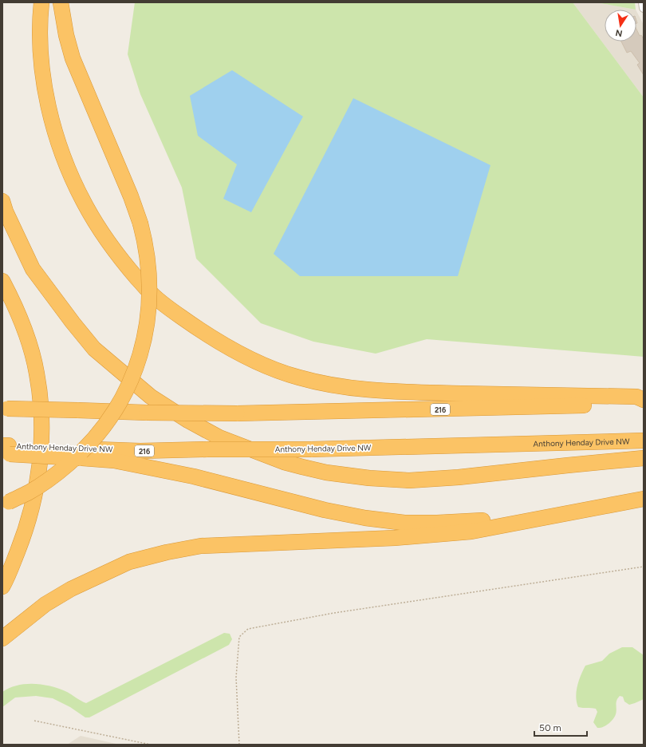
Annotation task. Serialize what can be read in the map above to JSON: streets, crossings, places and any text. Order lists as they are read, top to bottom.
{
  "streets": {
    "highway": ["216", "Anthony Henday Drive NW"]
  },
  "scale_bar": "50 m",
  "north": "bottom"
}
